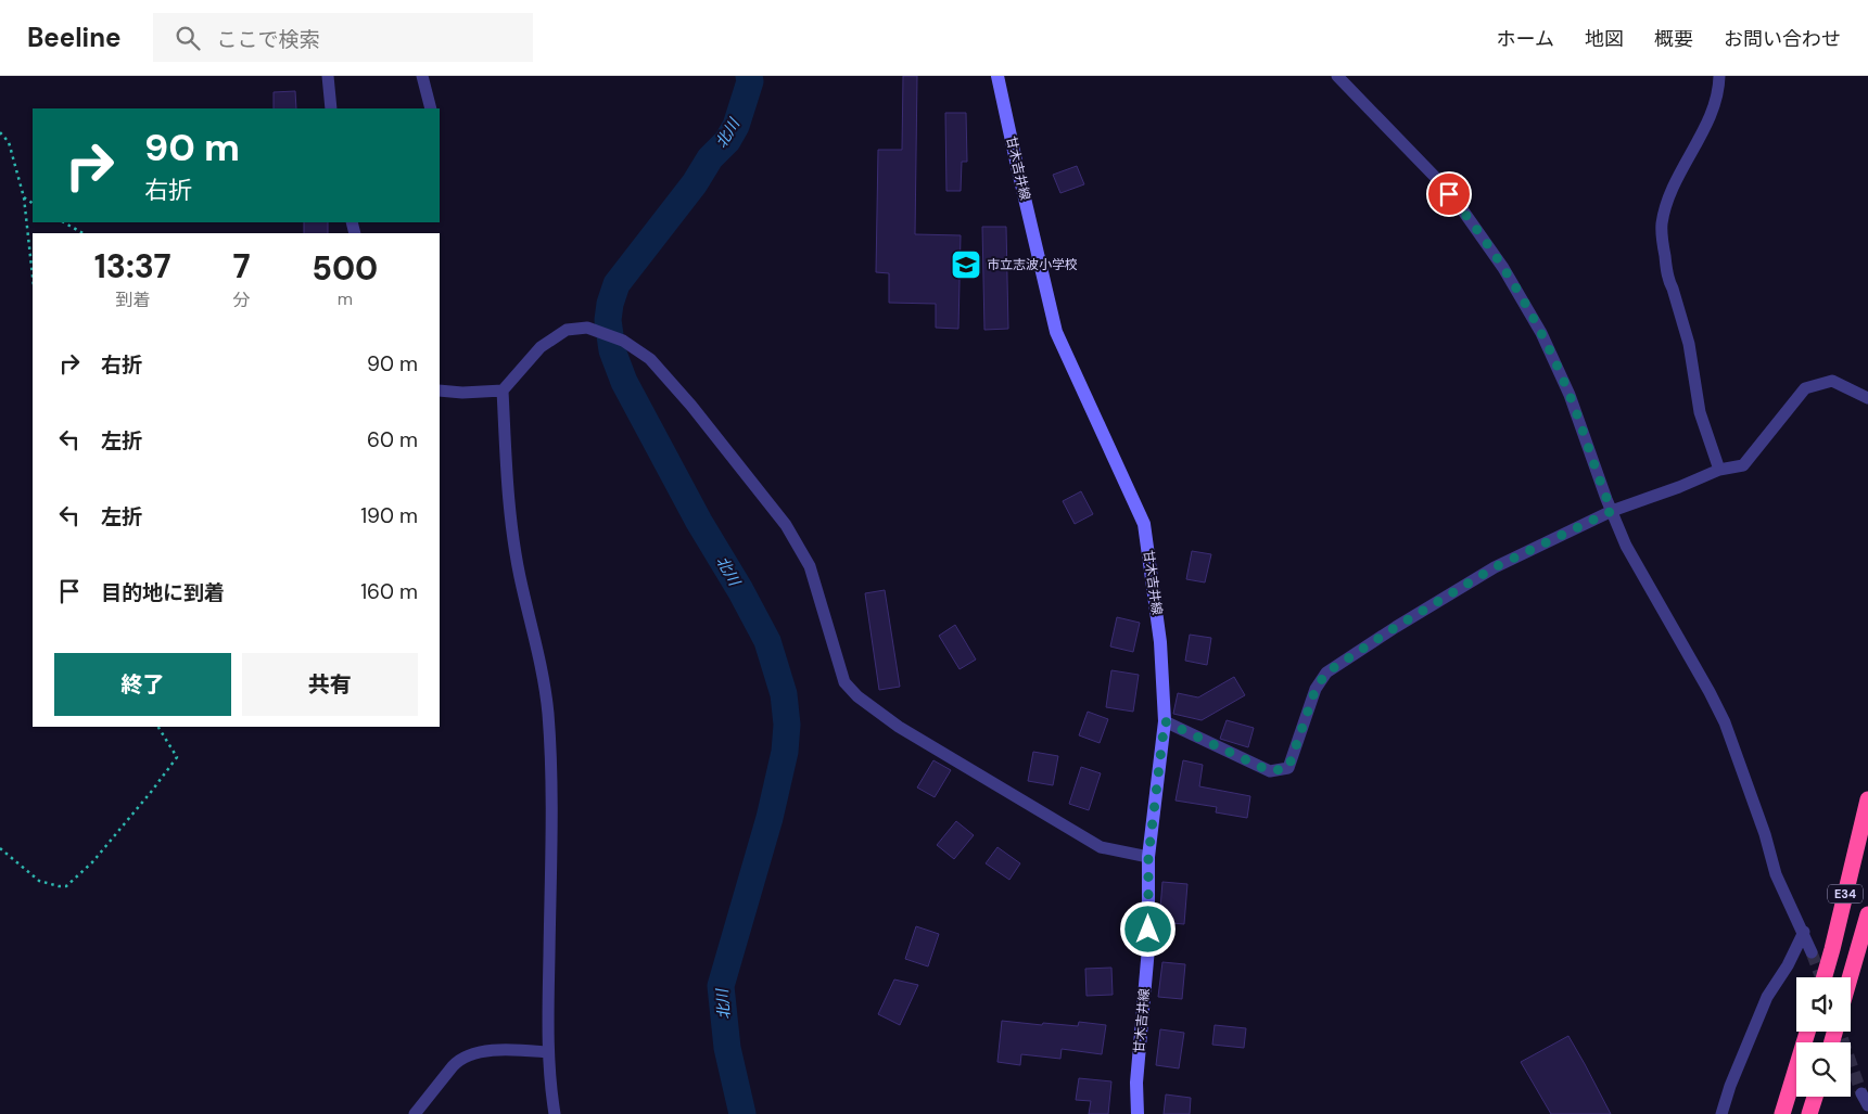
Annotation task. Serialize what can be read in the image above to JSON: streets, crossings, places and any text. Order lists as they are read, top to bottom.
{
  "streets": {
    "highway": ["E34"],
    "main road": ["甘木吉井線"]
  },
  "water": ["北川"],
  "places": {
    "school or university": ["市立志波小学校"]
  },
  "page": {
    "header": "Beeline",
    "search": "ここで検索",
    "nav": [
      "ホーム",
      "地図",
      "概要",
      "お問い合わせ"
    ],
    "turn": ["90 m", "右折"],
    "eta": [
      "13:37",
      "到着",
      "7",
      "分",
      "500",
      "m"
    ],
    "list": [
      {
        "name": "右折",
        "value": "90 m"
      },
      {
        "name": "左折",
        "value": "60 m"
      },
      {
        "name": "左折",
        "value": "190 m"
      },
      {
        "name": "目的地に到着",
        "value": "160 m"
      }
    ],
    "buttons": ["終了", "共有"]
  }
}
